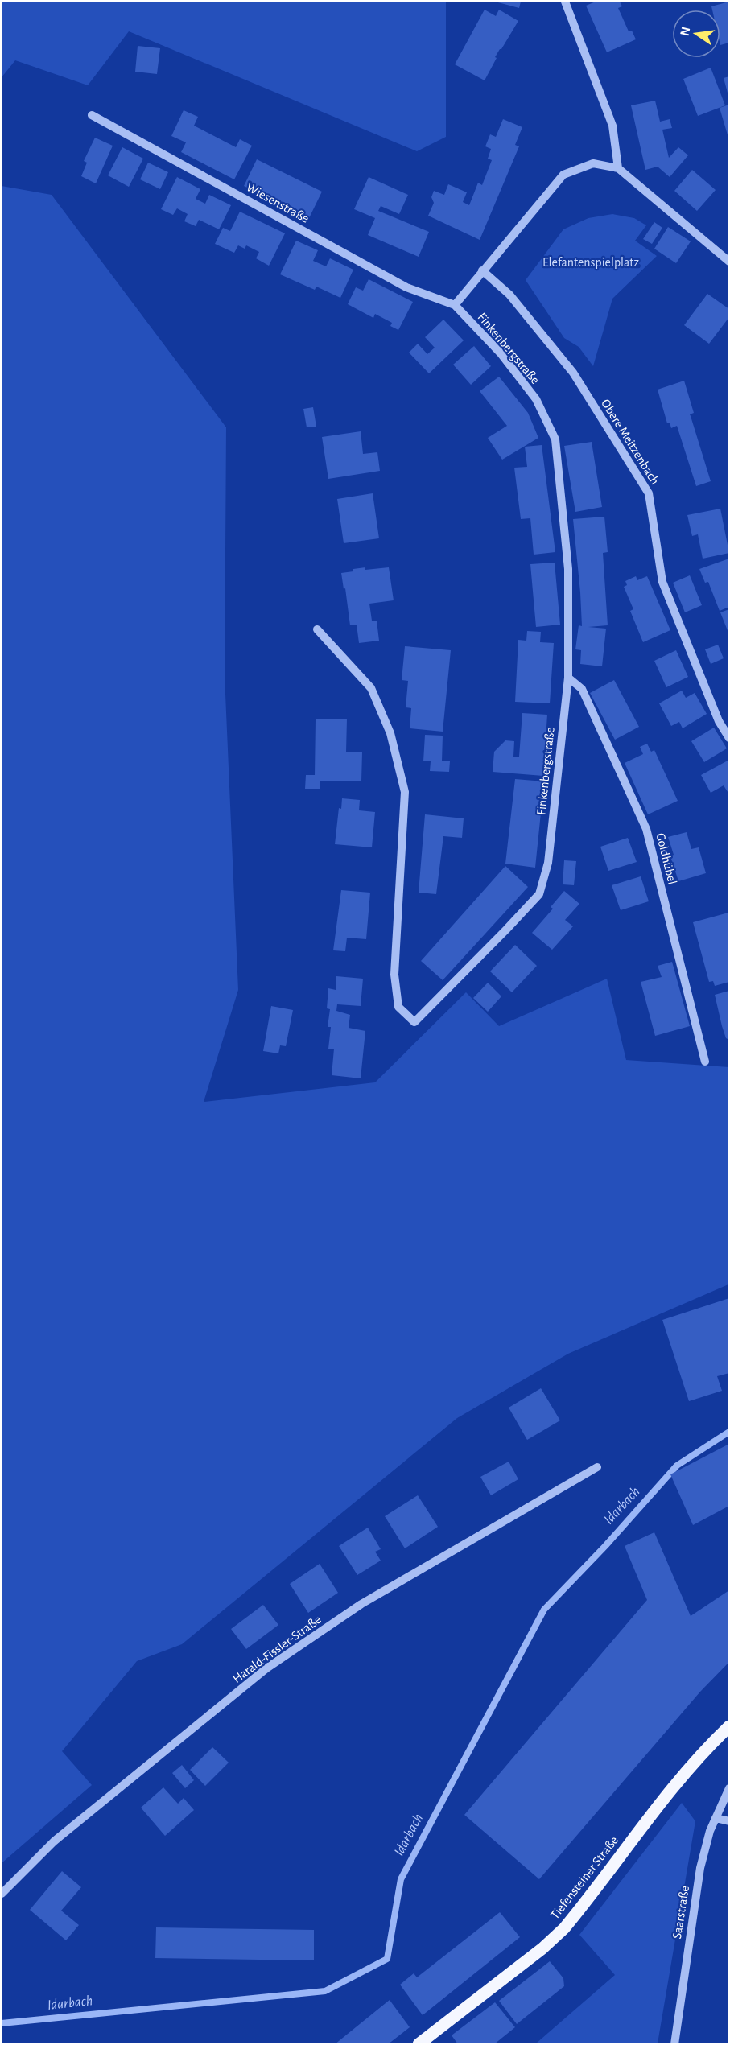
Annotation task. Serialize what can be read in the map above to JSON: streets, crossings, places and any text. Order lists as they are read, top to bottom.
{
  "streets": {
    "main road": ["Tiefensteiner Straße"],
    "street": [
      "Wiesenstraße",
      "Finkenbergstraße",
      "Obere Meitzenbach",
      "Goldhübel",
      "Harald-Fissler-Straße",
      "Saarstraße"
    ]
  },
  "crossings": [
    ["Wiesenstraße", "Finkenbergstraße"],
    ["Finkenbergstraße", "Goldhübel"]
  ],
  "water": ["Idarbach"],
  "parks": ["Elefantenspielplatz"],
  "north": "left"
}
